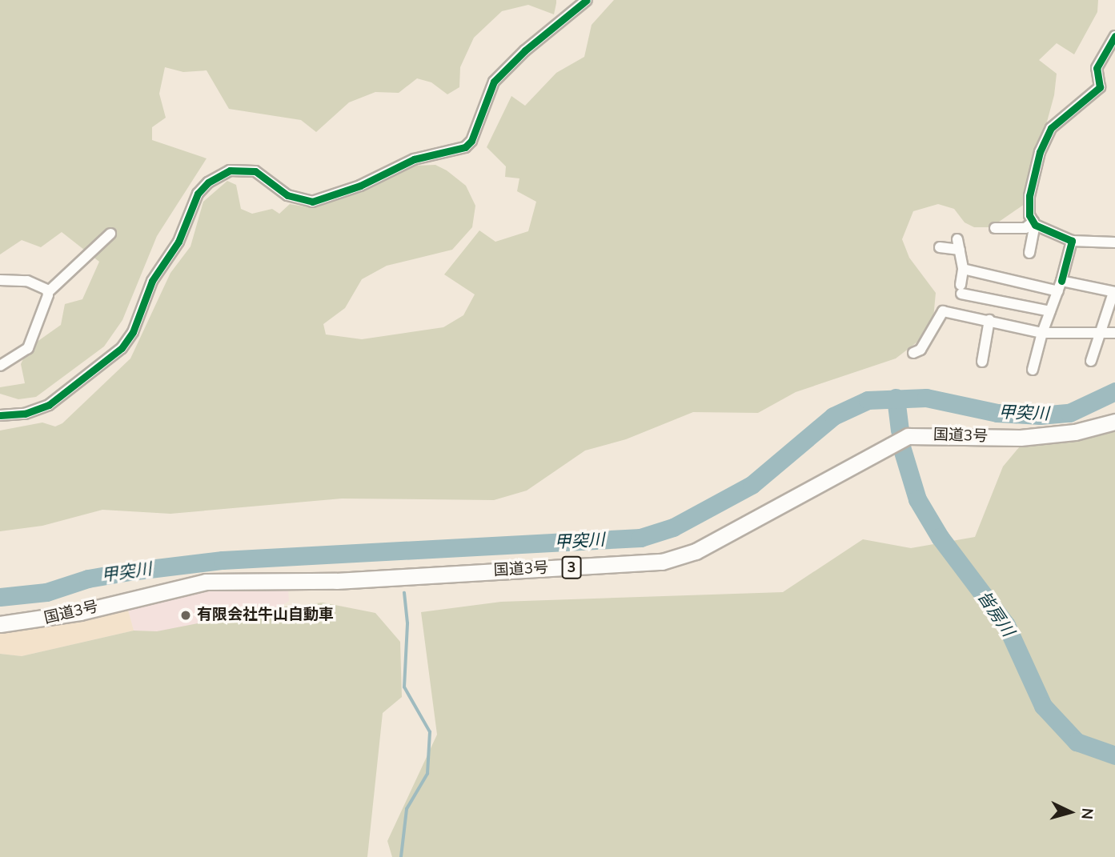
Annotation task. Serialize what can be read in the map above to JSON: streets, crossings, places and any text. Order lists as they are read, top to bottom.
{
  "streets": {
    "highway": ["国道3号", "3"]
  },
  "water": ["甲突川", "皆房川"],
  "places": ["有限会社牛山自動車"],
  "north": "right"
}
